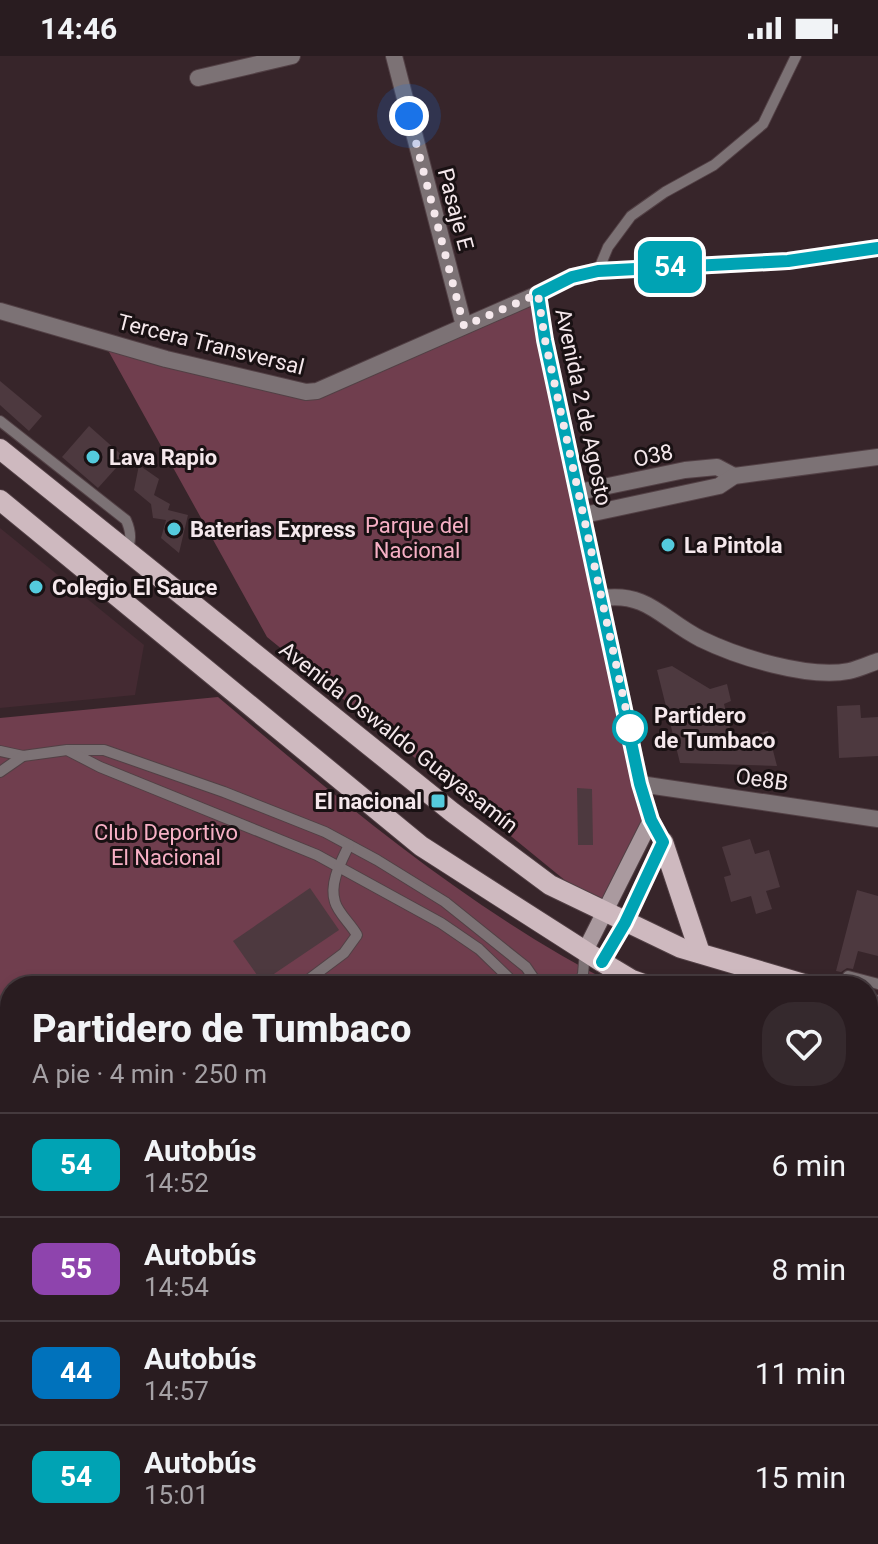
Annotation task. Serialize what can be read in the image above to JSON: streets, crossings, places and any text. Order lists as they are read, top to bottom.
{
  "streets": {
    "main road": ["Avenida 2 de Agosto", "Avenida Oswaldo Guayasamín"],
    "street": [
      "Pasaje E",
      "Tercera Transversal",
      "O38",
      "Oe8B"
    ]
  },
  "crossings": [
    ["Pasaje E", "Tercera Transversal"],
    ["Tercera Transversal", "Avenida 2 de Agosto"],
    ["Avenida 2 de Agosto", "O38"],
    ["Avenida 2 de Agosto", "Oe8B"]
  ],
  "parks": ["Parque del Nacional", "Club Deportivo El Nacional"],
  "places": {
    "other": [
      "Lava Rapio",
      "Baterias Express",
      "La Pintola",
      "Colegio El Sauce",
      "Partidero de Tumbaco"
    ],
    "transit": ["El nacional"]
  },
  "lines": ["bus line 54"],
  "page": {
    "status": "14:46",
    "on_map": "54",
    "heading": ["Partidero de Tumbaco", "A pie · 4 min · 250 m"],
    "list": [
      {
        "mark": "54",
        "name": "Autobús",
        "note": "14:52",
        "value": "6 min"
      },
      {
        "mark": "55",
        "name": "Autobús",
        "note": "14:54",
        "value": "8 min"
      },
      {
        "mark": "44",
        "name": "Autobús",
        "note": "14:57",
        "value": "11 min"
      },
      {
        "mark": "54",
        "name": "Autobús",
        "note": "15:01",
        "value": "15 min"
      }
    ]
  }
}
